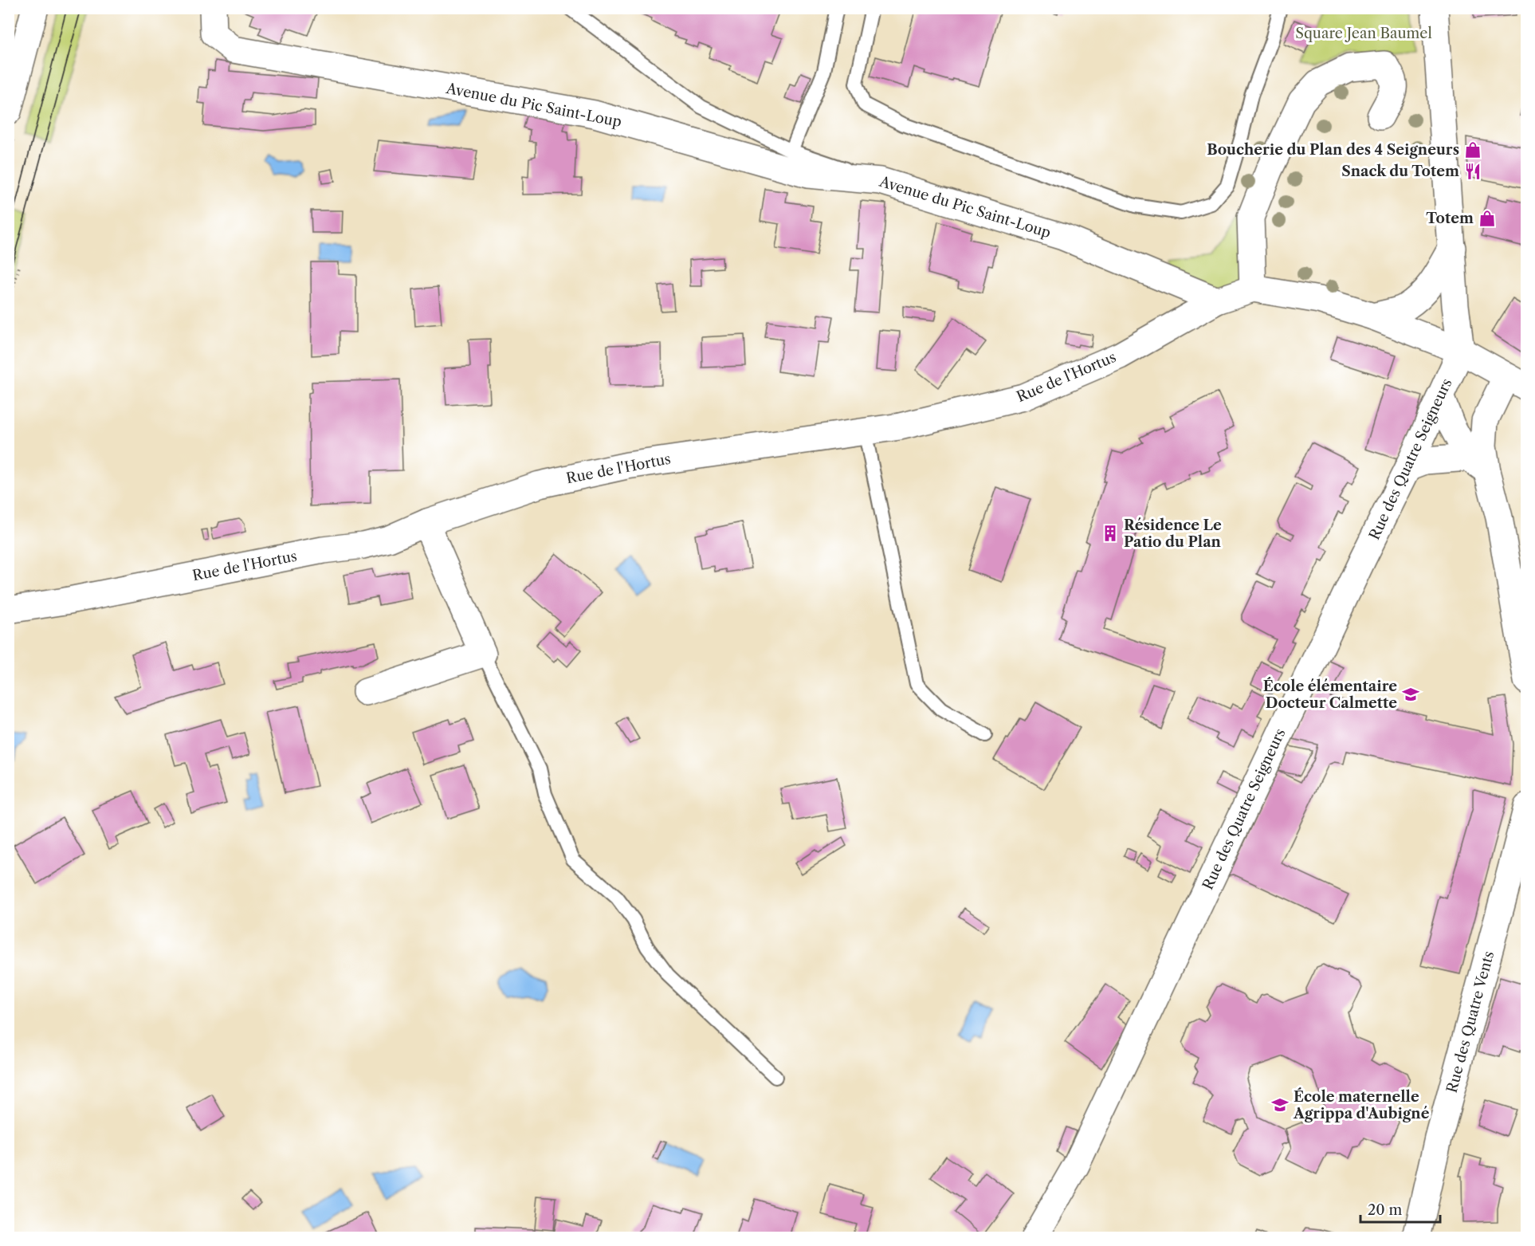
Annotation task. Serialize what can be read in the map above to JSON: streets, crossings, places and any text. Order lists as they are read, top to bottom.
{
  "streets": {
    "street": [
      "Avenue du Pic Saint-Loup",
      "Rue de l'Hortus",
      "Rue des Quatre Seigneurs",
      "Rue des Quatre Vents"
    ]
  },
  "crossings": [
    ["Avenue du Pic Saint-Loup", "Rue de l'Hortus"]
  ],
  "parks": ["Square Jean Baumel"],
  "places": {
    "shop": ["Boucherie du Plan des 4 Seigneurs", "Totem"],
    "restaurant": ["Snack du Totem"],
    "building": ["Résidence Le Patio du Plan"],
    "school or university": ["École élémentaire Docteur Calmette", "École maternelle Agrippa d'Aubigné"]
  },
  "scale_bar": "20 m"
}
